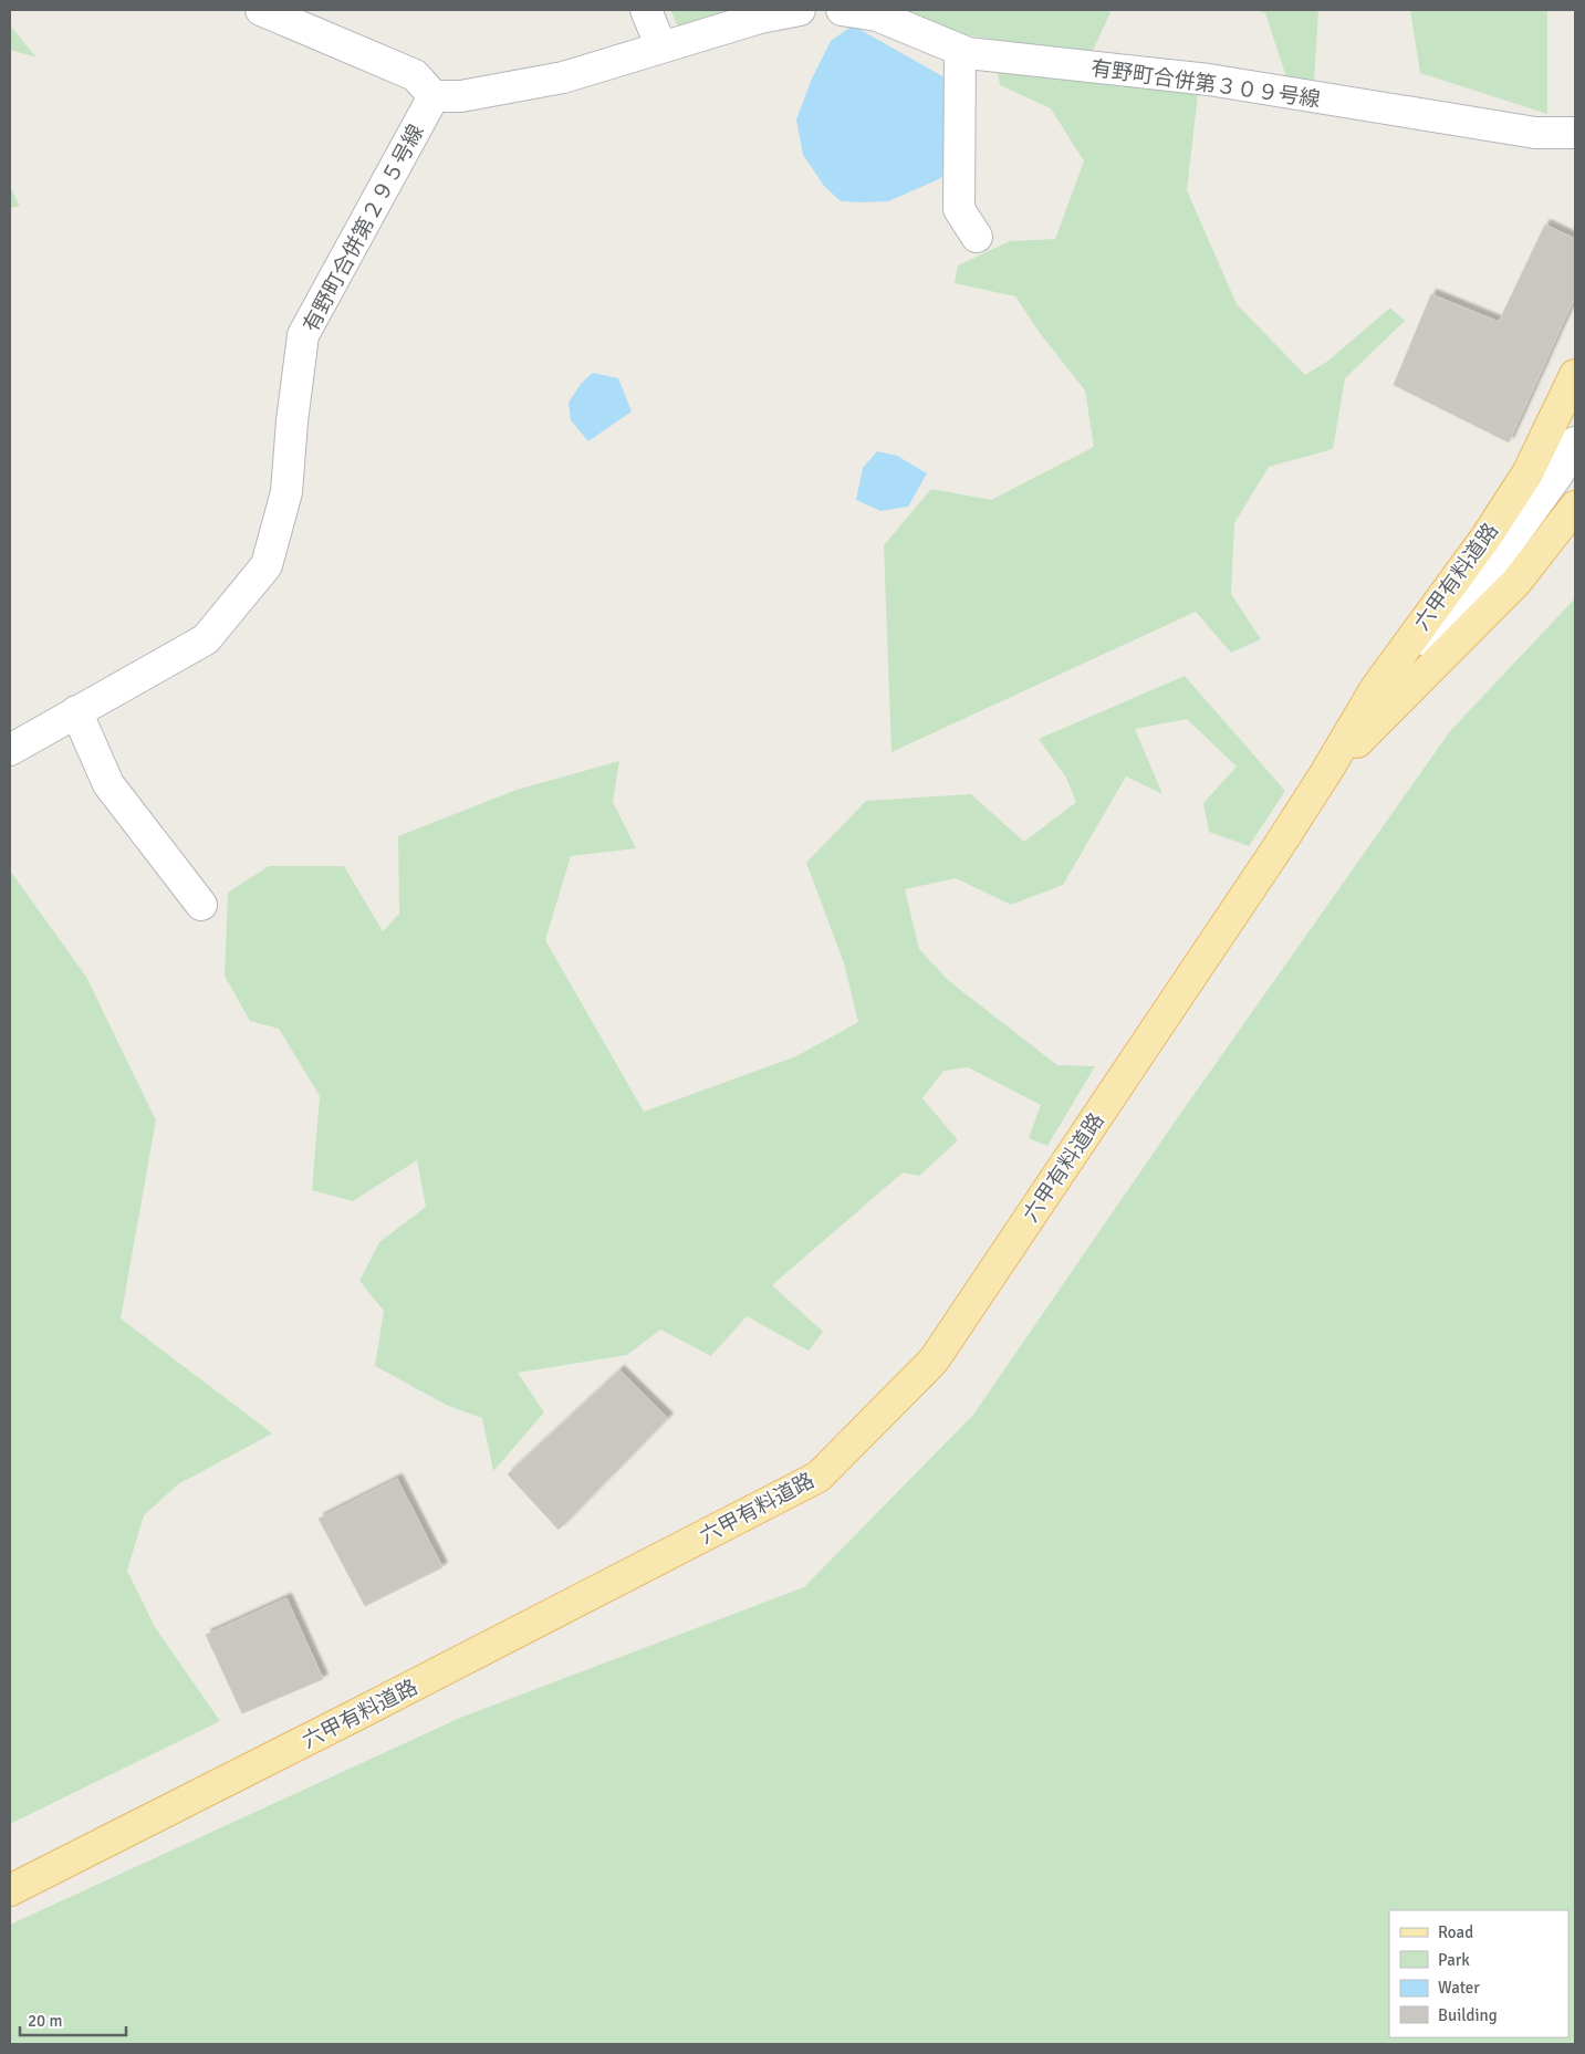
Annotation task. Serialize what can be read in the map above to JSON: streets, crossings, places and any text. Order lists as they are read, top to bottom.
{
  "streets": {
    "main road": ["六甲有料道路"],
    "street": ["有野町合併第３０９号線", "有野町合併第２９５号線"]
  },
  "legend": [
    "Road",
    "Park",
    "Water",
    "Building"
  ],
  "scale_bar": "20 m"
}
